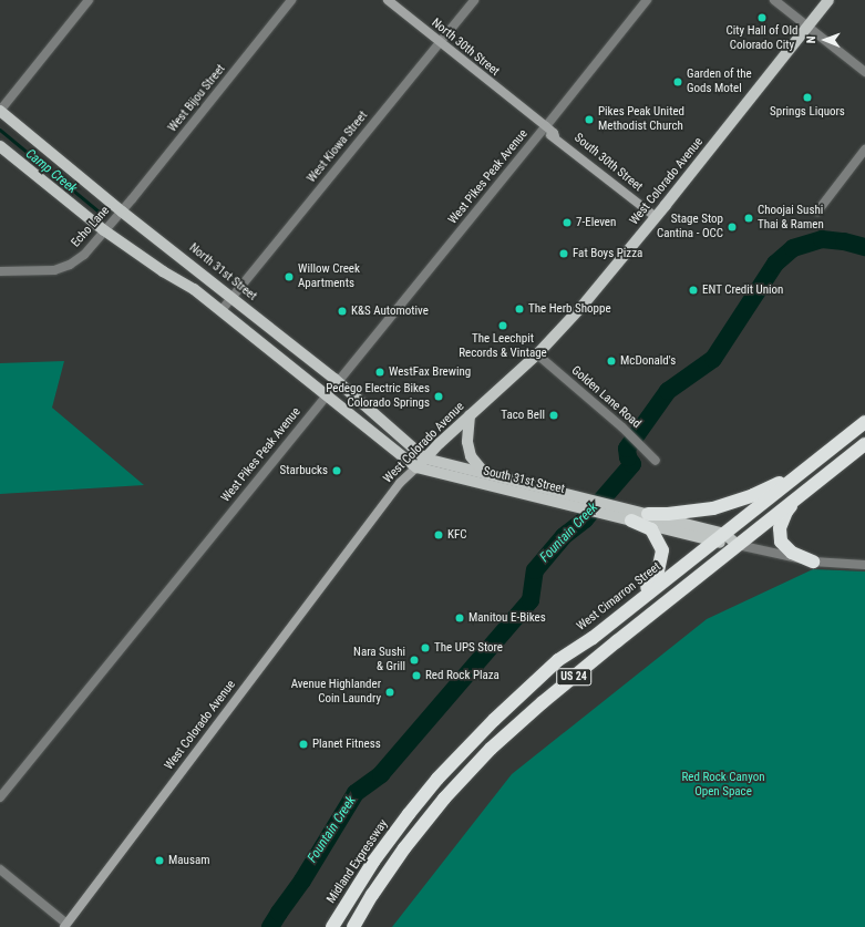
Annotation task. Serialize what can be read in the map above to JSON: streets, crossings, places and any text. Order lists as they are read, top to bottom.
{
  "streets": {
    "highway": ["West Cimarron Street", "US 24", "Midland Expressway"],
    "main road": [
      "North 30th Street",
      "South 30th Street",
      "West Colorado Avenue",
      "North 31st Street",
      "South 31st Street"
    ],
    "street": [
      "West Bijou Street",
      "West Kiowa Street",
      "West Pikes Peak Avenue",
      "Echo Lane",
      "Golden Lane Road"
    ]
  },
  "crossings": [
    ["North 30th Street", "West Kiowa Street"],
    ["North 30th Street", "South 30th Street"],
    ["North 30th Street", "West Pikes Peak Avenue"],
    ["West Bijou Street", "Echo Lane"],
    ["West Bijou Street", "North 31st Street"],
    ["West Kiowa Street", "North 31st Street"],
    ["South 30th Street", "West Pikes Peak Avenue"],
    ["South 30th Street", "West Colorado Avenue"],
    ["West Pikes Peak Avenue", "North 31st Street"],
    ["West Pikes Peak Avenue", "South 31st Street"],
    ["West Colorado Avenue", "North 31st Street"],
    ["West Colorado Avenue", "Golden Lane Road"],
    ["West Colorado Avenue", "South 31st Street"],
    ["Echo Lane", "North 31st Street"],
    ["North 31st Street", "South 31st Street"],
    ["South 31st Street", "West Cimarron Street"],
    ["South 31st Street", "US 24"],
    ["West Cimarron Street", "Midland Expressway"]
  ],
  "water": ["Camp Creek", "Fountain Creek"],
  "parks": ["Red Rock Canyon Open Space"],
  "places": [
    "City Hall of Old Colorado City",
    "Garden of the Gods Motel",
    "Springs Liquors",
    "Pikes Peak United Methodist Church",
    "Choojai Sushi Thai & Ramen",
    "7-Eleven",
    "Stage Stop Cantina - OCC",
    "Fat Boys Pizza",
    "Willow Creek Apartments",
    "ENT Credit Union",
    "The Herb Shoppe",
    "K&S Automotive",
    "The Leechpit Records & Vintage",
    "McDonald's",
    "WestFax Brewing",
    "Pedego Electric Bikes Colorado Springs",
    "Taco Bell",
    "Starbucks",
    "KFC",
    "Manitou E-Bikes",
    "The UPS Store",
    "Nara Sushi & Grill",
    "Red Rock Plaza",
    "Avenue Highlander Coin Laundry",
    "Planet Fitness",
    "Mausam"
  ],
  "north": "left"
}
